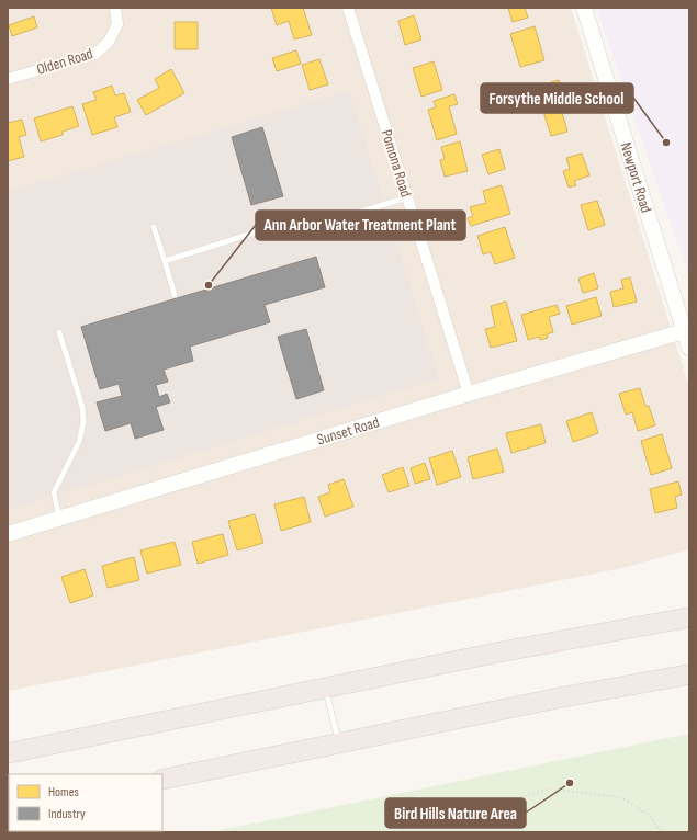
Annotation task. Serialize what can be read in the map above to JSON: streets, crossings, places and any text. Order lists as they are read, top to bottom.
{
  "streets": {
    "street": [
      "Olden Road",
      "Pomona Road",
      "Newport Road",
      "Sunset Road"
    ]
  },
  "crossings": [
    ["Pomona Road", "Sunset Road"],
    ["Newport Road", "Sunset Road"]
  ],
  "places": ["Forsythe Middle School", "Ann Arbor Water Treatment Plant", "Bird Hills Nature Area"],
  "legend": ["Homes", "Industry"]
}
